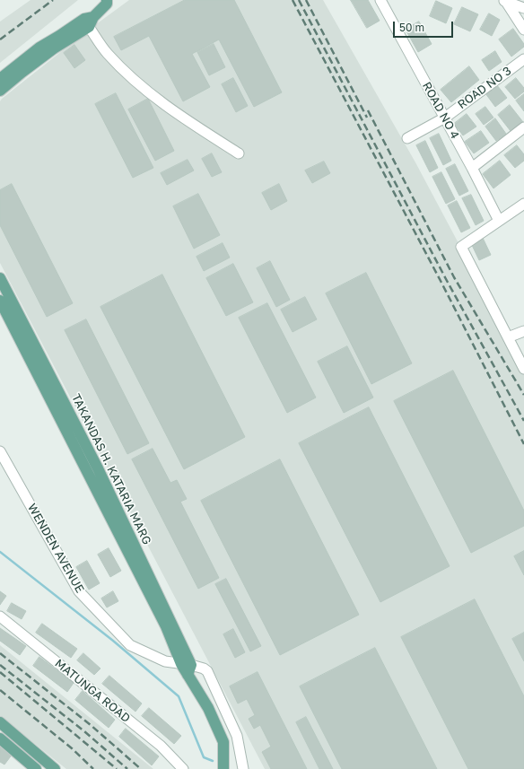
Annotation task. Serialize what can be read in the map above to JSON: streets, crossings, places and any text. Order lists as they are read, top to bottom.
{
  "streets": {
    "main road": ["TAKANDAS H. KATARIA MARG"],
    "street": [
      "ROAD NO 3",
      "ROAD NO 4",
      "WENDEN AVENUE",
      "MATUNGA ROAD"
    ]
  },
  "crossings": [
    ["ROAD NO 3", "ROAD NO 4"],
    ["TAKANDAS H. KATARIA MARG", "WENDEN AVENUE"]
  ],
  "scale_bar": "50 m"
}
